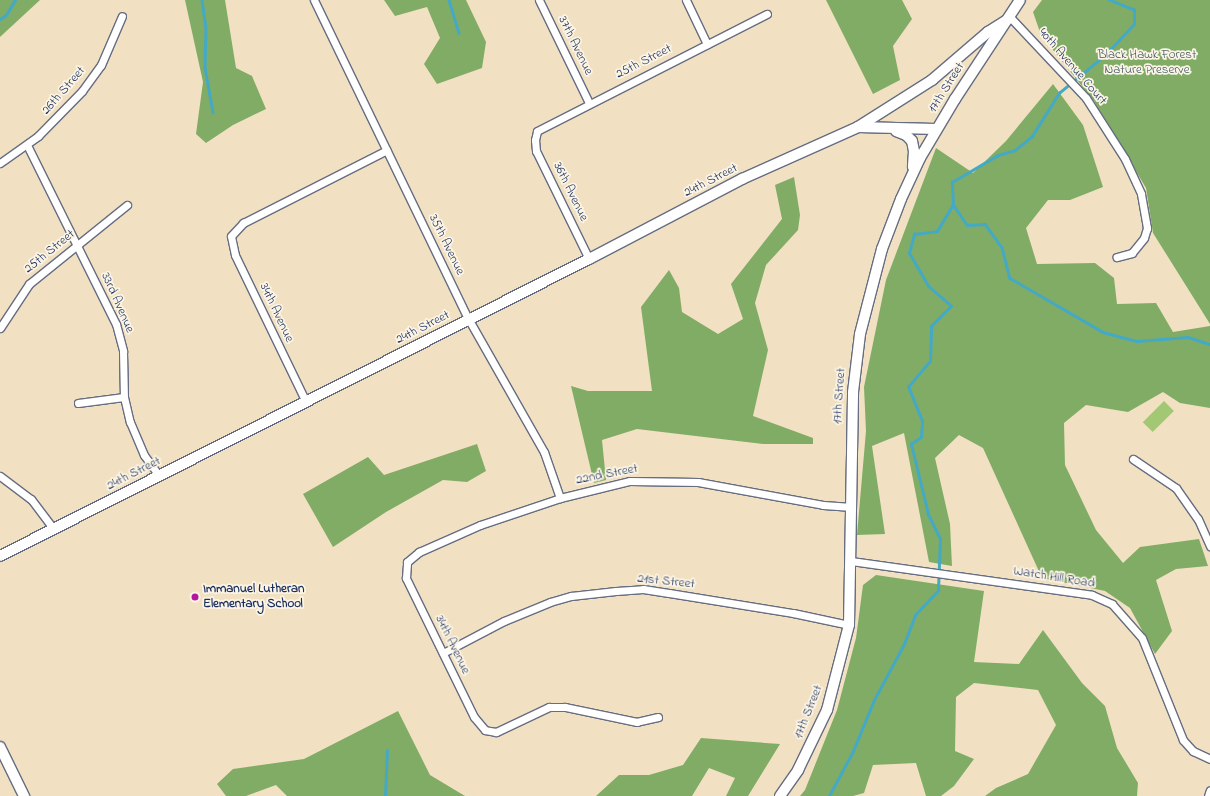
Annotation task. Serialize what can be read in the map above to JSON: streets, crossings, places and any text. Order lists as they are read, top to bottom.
{
  "streets": {
    "street": [
      "37th Avenue",
      "25th Street",
      "40th Avenue Court",
      "17th Street",
      "26th Street",
      "24th Street",
      "36th Avenue",
      "35th Avenue",
      "33rd Avenue",
      "34th Avenue",
      "22nd Street",
      "Watch Hill Road",
      "21st Street"
    ]
  },
  "crossings": [
    ["37th Avenue", "25th Street"],
    ["25th Street", "36th Avenue"],
    ["25th Street", "33rd Avenue"],
    ["40th Avenue Court", "17th Street"],
    ["40th Avenue Court", "24th Street"],
    ["17th Street", "24th Street"],
    ["17th Street", "22nd Street"],
    ["17th Street", "Watch Hill Road"],
    ["17th Street", "21st Street"],
    ["26th Street", "33rd Avenue"],
    ["24th Street", "36th Avenue"],
    ["24th Street", "35th Avenue"],
    ["24th Street", "33rd Avenue"],
    ["24th Street", "34th Avenue"],
    ["35th Avenue", "34th Avenue"],
    ["35th Avenue", "22nd Street"],
    ["34th Avenue", "22nd Street"],
    ["34th Avenue", "21st Street"]
  ],
  "parks": ["Black Hawk Forest Nature Preserve"],
  "places": ["Immanuel Lutheran Elementary School"]
}
